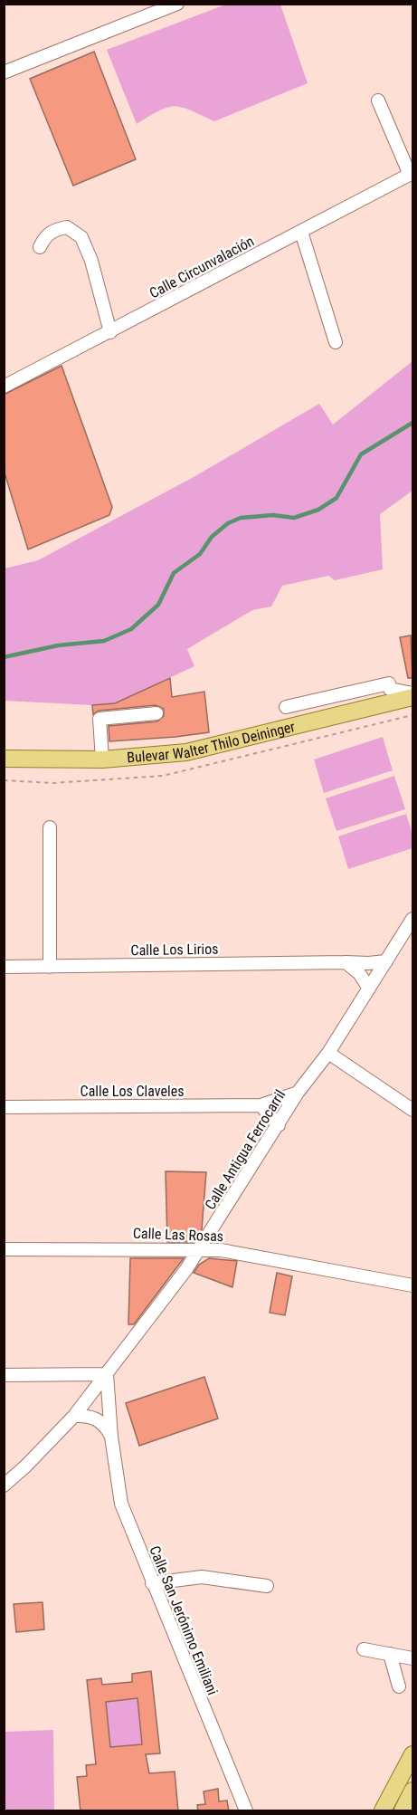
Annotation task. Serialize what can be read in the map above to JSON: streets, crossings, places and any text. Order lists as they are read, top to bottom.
{
  "streets": {
    "main road": ["Bulevar Walter Thilo Deininger"],
    "street": [
      "Calle Circunvalación",
      "Calle Los Lirios",
      "Calle Los Claveles",
      "Calle Antigua Ferrocarril",
      "Calle Las Rosas",
      "Calle San Jerónimo Emiliani"
    ]
  },
  "crossings": [
    ["Calle Los Lirios", "Calle Antigua Ferrocarril"],
    ["Calle Los Claveles", "Calle Antigua Ferrocarril"],
    ["Calle Antigua Ferrocarril", "Calle Las Rosas"],
    ["Calle Antigua Ferrocarril", "Calle San Jerónimo Emiliani"]
  ]
}
